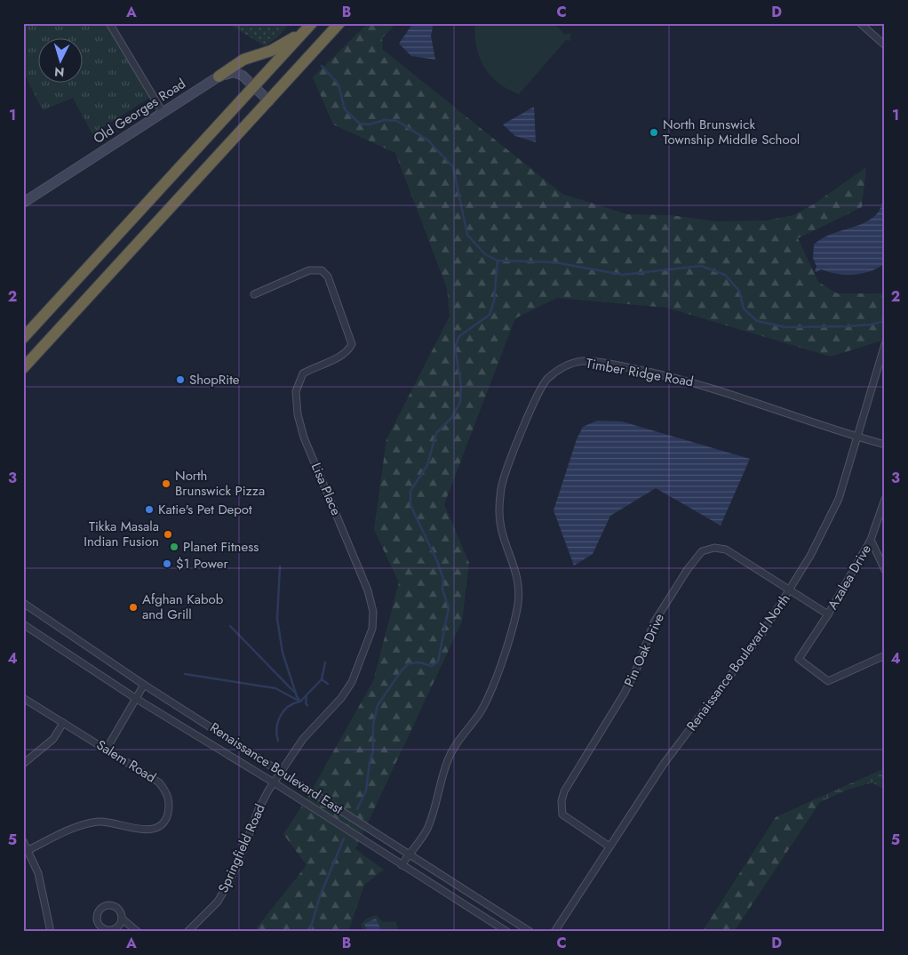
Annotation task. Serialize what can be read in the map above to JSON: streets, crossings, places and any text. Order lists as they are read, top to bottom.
{
  "streets": {
    "street": [
      "Old Georges Road",
      "Timber Ridge Road",
      "Lisa Place",
      "Azalea Drive",
      "Pin Oak Drive",
      "Renaissance Boulevard North",
      "Salem Road",
      "Renaissance Boulevard East",
      "Springfield Road"
    ]
  },
  "crossings": [
    ["Timber Ridge Road", "Renaissance Boulevard North"],
    ["Timber Ridge Road", "Renaissance Boulevard East"],
    ["Lisa Place", "Renaissance Boulevard East"],
    ["Lisa Place", "Springfield Road"],
    ["Azalea Drive", "Pin Oak Drive"],
    ["Azalea Drive", "Renaissance Boulevard North"],
    ["Pin Oak Drive", "Renaissance Boulevard North"],
    ["Renaissance Boulevard East", "Springfield Road"]
  ],
  "places": [
    "North Brunswick Township Middle School",
    "ShopRite",
    "North Brunswick Pizza",
    "Katie's Pet Depot",
    "Tikka Masala Indian Fusion",
    "Planet Fitness",
    "$1 Power",
    "Afghan Kabob and Grill"
  ],
  "north": "bottom",
  "grid": {
    "columns": [
      "A",
      "B",
      "C",
      "D"
    ],
    "rows": [
      "1",
      "2",
      "3",
      "4",
      "5"
    ]
  }
}
